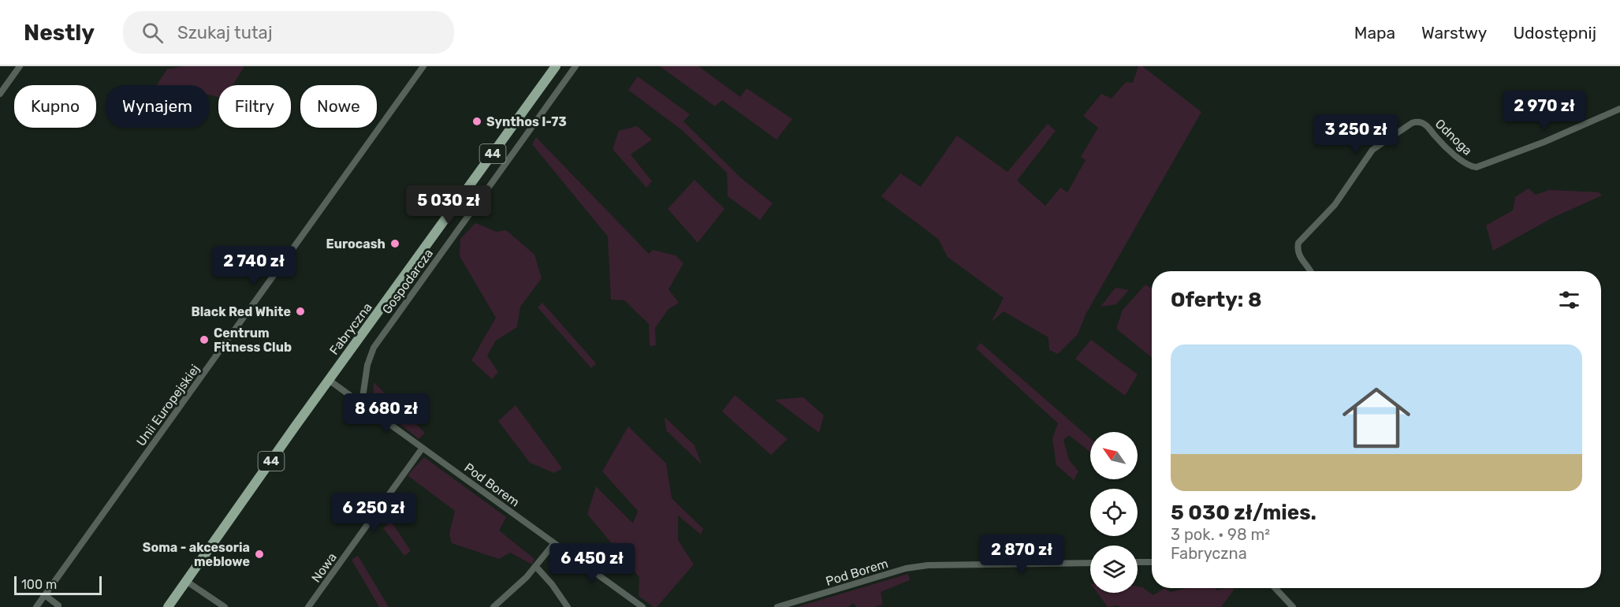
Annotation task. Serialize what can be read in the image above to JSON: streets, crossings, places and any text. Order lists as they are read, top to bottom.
{
  "streets": {
    "main road": ["44", "Fabryczna"],
    "street": [
      "Odnoga",
      "Gospodarcza",
      "Unii Europejskiej",
      "Pod Borem",
      "Nowa"
    ]
  },
  "crossings": [
    ["Gospodarcza", "Pod Borem"],
    ["Fabryczna", "Pod Borem"],
    ["Pod Borem", "Nowa"]
  ],
  "places": [
    "Synthos I-73",
    "Eurocash",
    "Black Red White",
    "Centrum Fitness Club",
    "Soma - akcesoria meblowe"
  ],
  "scale_bar": "100 m",
  "north": "top left",
  "page": {
    "header": "Nestly",
    "search": "Szukaj tutaj",
    "nav": ["Mapa", "Warstwy", "Udostępnij"],
    "chip": [
      "Kupno",
      "Wynajem",
      "Filtry",
      "Nowe"
    ],
    "price": [
      "2 970 zł",
      "3 250 zł",
      "5 030 zł",
      "2 740 zł",
      "8 680 zł",
      "6 250 zł",
      "2 870 zł",
      "6 450 zł"
    ],
    "heading": "Oferty: 8",
    "list": [
      {
        "name": "5 030 zł/mies.",
        "note": "3 pok. · 98 m² · Fabryczna"
      }
    ],
    "scale": "100 m"
  }
}
